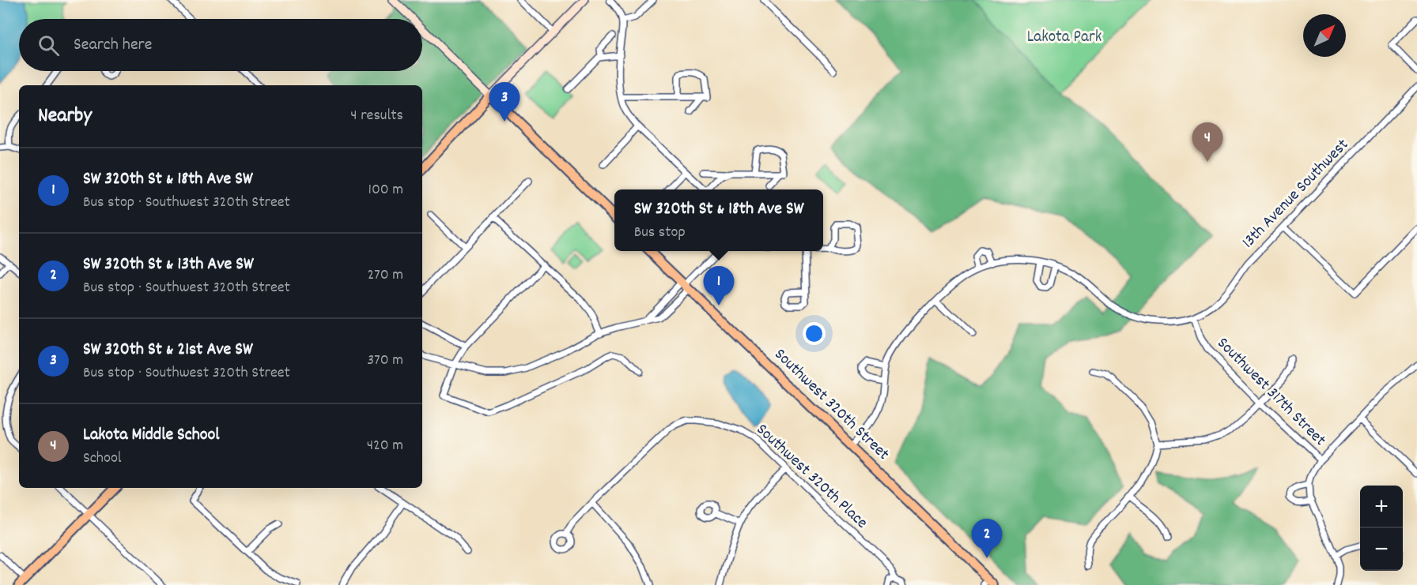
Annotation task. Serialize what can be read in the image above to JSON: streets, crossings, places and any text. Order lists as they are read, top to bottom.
{
  "streets": {
    "main road": ["Southwest 320th Street"],
    "street": ["13th Avenue Southwest", "Southwest 317th Street", "Southwest 320th Place"]
  },
  "crossings": [
    ["13th Avenue Southwest", "Southwest 317th Street"]
  ],
  "parks": ["Lakota Park"],
  "north": "top right",
  "page": {
    "search": "Search here",
    "pins": [
      "3",
      "4",
      "1",
      "2"
    ],
    "heading": ["Nearby", "4 results"],
    "list": [
      {
        "mark": "1",
        "name": "SW 320th St & 18th Ave SW",
        "note": "Bus stop · Southwest 320th Street",
        "value": "100 m"
      },
      {
        "mark": "2",
        "name": "SW 320th St & 13th Ave SW",
        "note": "Bus stop · Southwest 320th Street",
        "value": "270 m"
      },
      {
        "mark": "3",
        "name": "SW 320th St & 21st Ave SW",
        "note": "Bus stop · Southwest 320th Street",
        "value": "370 m"
      },
      {
        "mark": "4",
        "name": "Lakota Middle School",
        "note": "School",
        "value": "420 m"
      }
    ],
    "popup": ["SW 320th St & 18th Ave SW", "Bus stop"],
    "map_buttons": ["+", "−"]
  }
}
